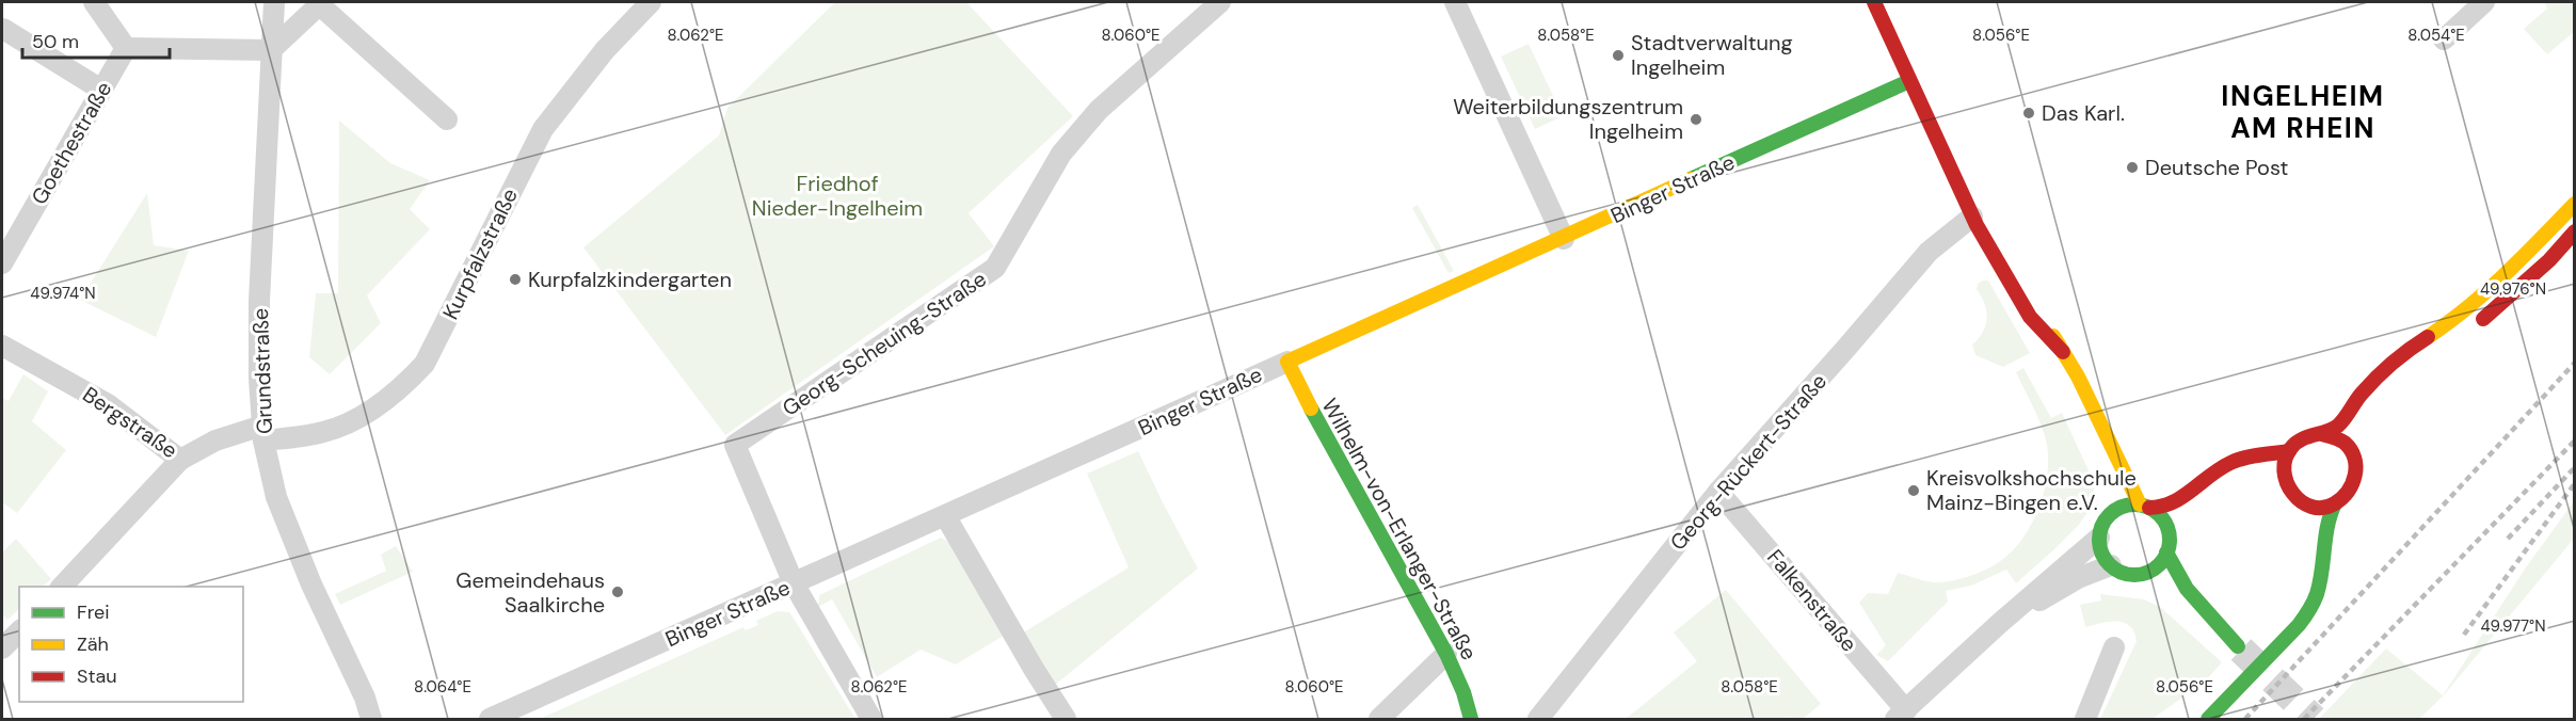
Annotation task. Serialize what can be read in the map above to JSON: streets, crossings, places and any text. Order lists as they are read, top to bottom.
{
  "streets": {
    "main road": ["Binger Straße", "Wilhelm-von-Erlanger-Straße"],
    "street": [
      "Goethestraße",
      "Kurpfalzstraße",
      "Georg-Scheuing-Straße",
      "Grundstraße",
      "Bergstraße",
      "Georg-Rückert-Straße",
      "Falkenstraße"
    ]
  },
  "crossings": [
    ["Binger Straße", "Georg-Scheuing-Straße"],
    ["Binger Straße", "Wilhelm-von-Erlanger-Straße"],
    ["Kurpfalzstraße", "Grundstraße"],
    ["Kurpfalzstraße", "Bergstraße"],
    ["Grundstraße", "Bergstraße"],
    ["Georg-Rückert-Straße", "Falkenstraße"]
  ],
  "districts": ["INGELHEIM AM RHEIN"],
  "parks": ["Friedhof Nieder-Ingelheim"],
  "places": [
    "Stadtverwaltung Ingelheim",
    "Das Karl.",
    "Weiterbildungszentrum Ingelheim",
    "Deutsche Post",
    "Kurpfalzkindergarten",
    "Kreisvolkshochschule Mainz-Bingen e.V.",
    "Gemeindehaus Saalkirche"
  ],
  "legend": ["Frei", "Zäh", "Stau"],
  "scale_bar": "50 m",
  "coordinates": [
    "8.062°E",
    "8.060°E",
    "8.058°E",
    "8.056°E",
    "8.054°E",
    "49.976°N",
    "49.974°N",
    "49.977°N",
    "8.064°E"
  ]
}
